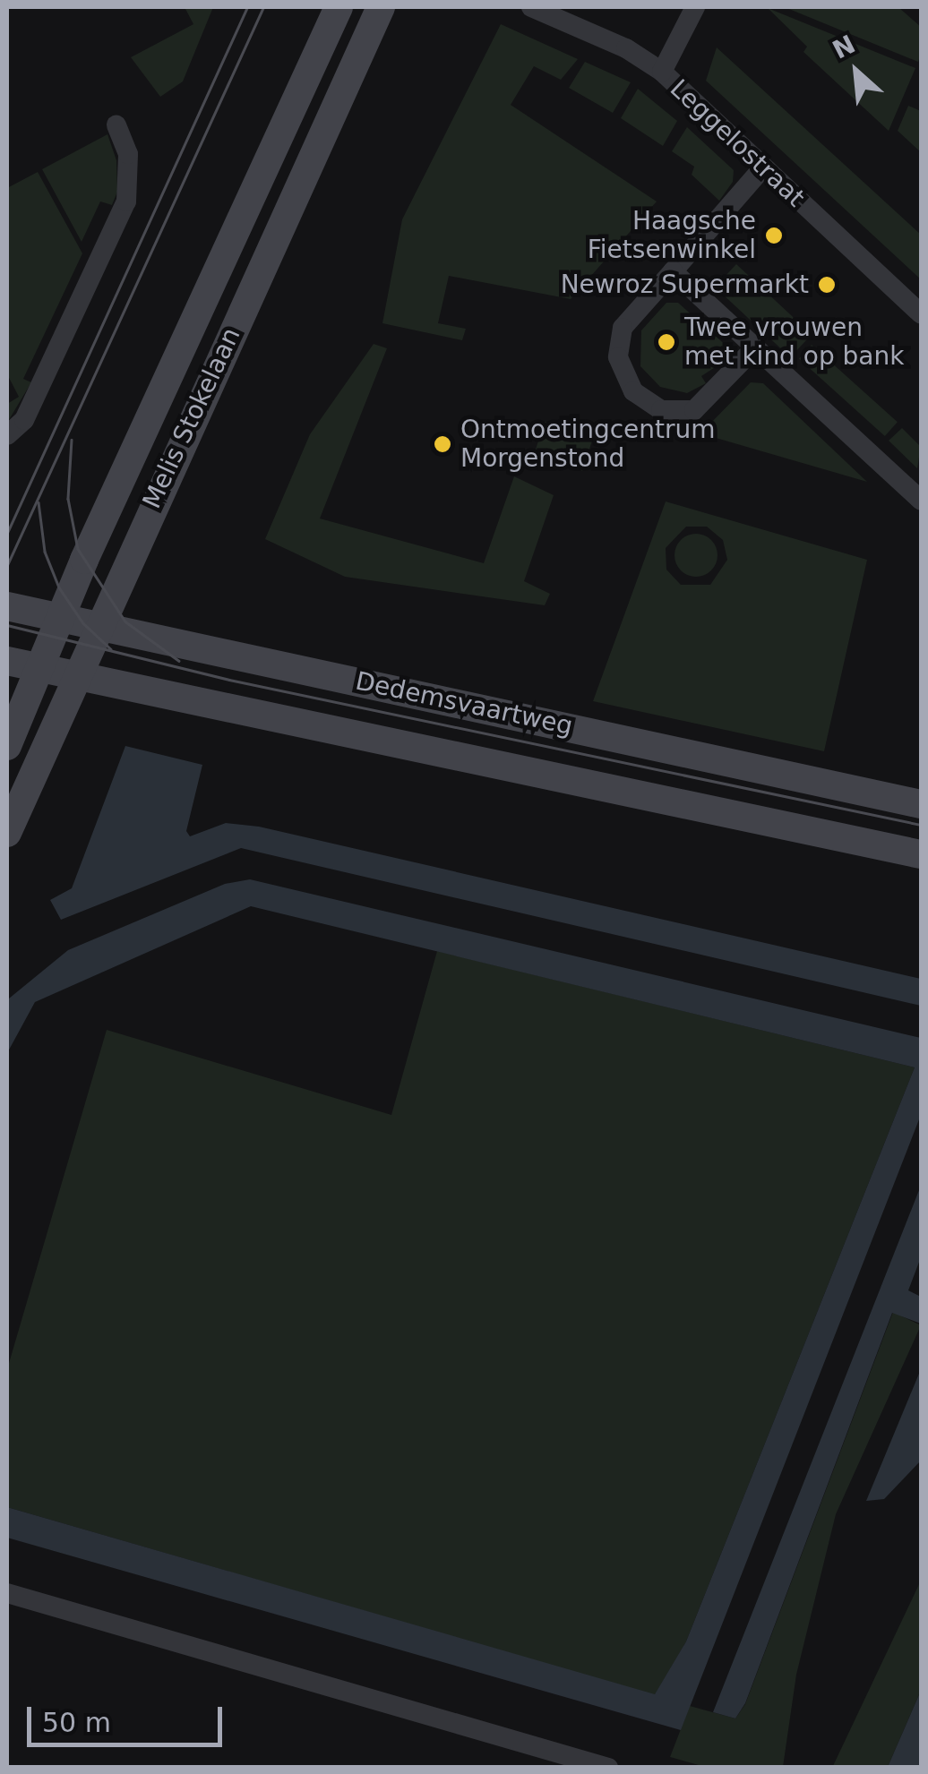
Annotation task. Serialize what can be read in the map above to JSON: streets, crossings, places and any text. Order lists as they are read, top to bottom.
{
  "streets": {
    "street": ["Leggelostraat", "Melis Stokelaan", "Dedemsvaartweg"]
  },
  "crossings": [
    ["Melis Stokelaan", "Dedemsvaartweg"]
  ],
  "places": [
    "Haagsche Fietsenwinkel",
    "Newroz Supermarkt",
    "Twee vrouwen met kind op bank",
    "Ontmoetingcentrum Morgenstond"
  ],
  "scale_bar": "50 m",
  "north": "top left"
}
